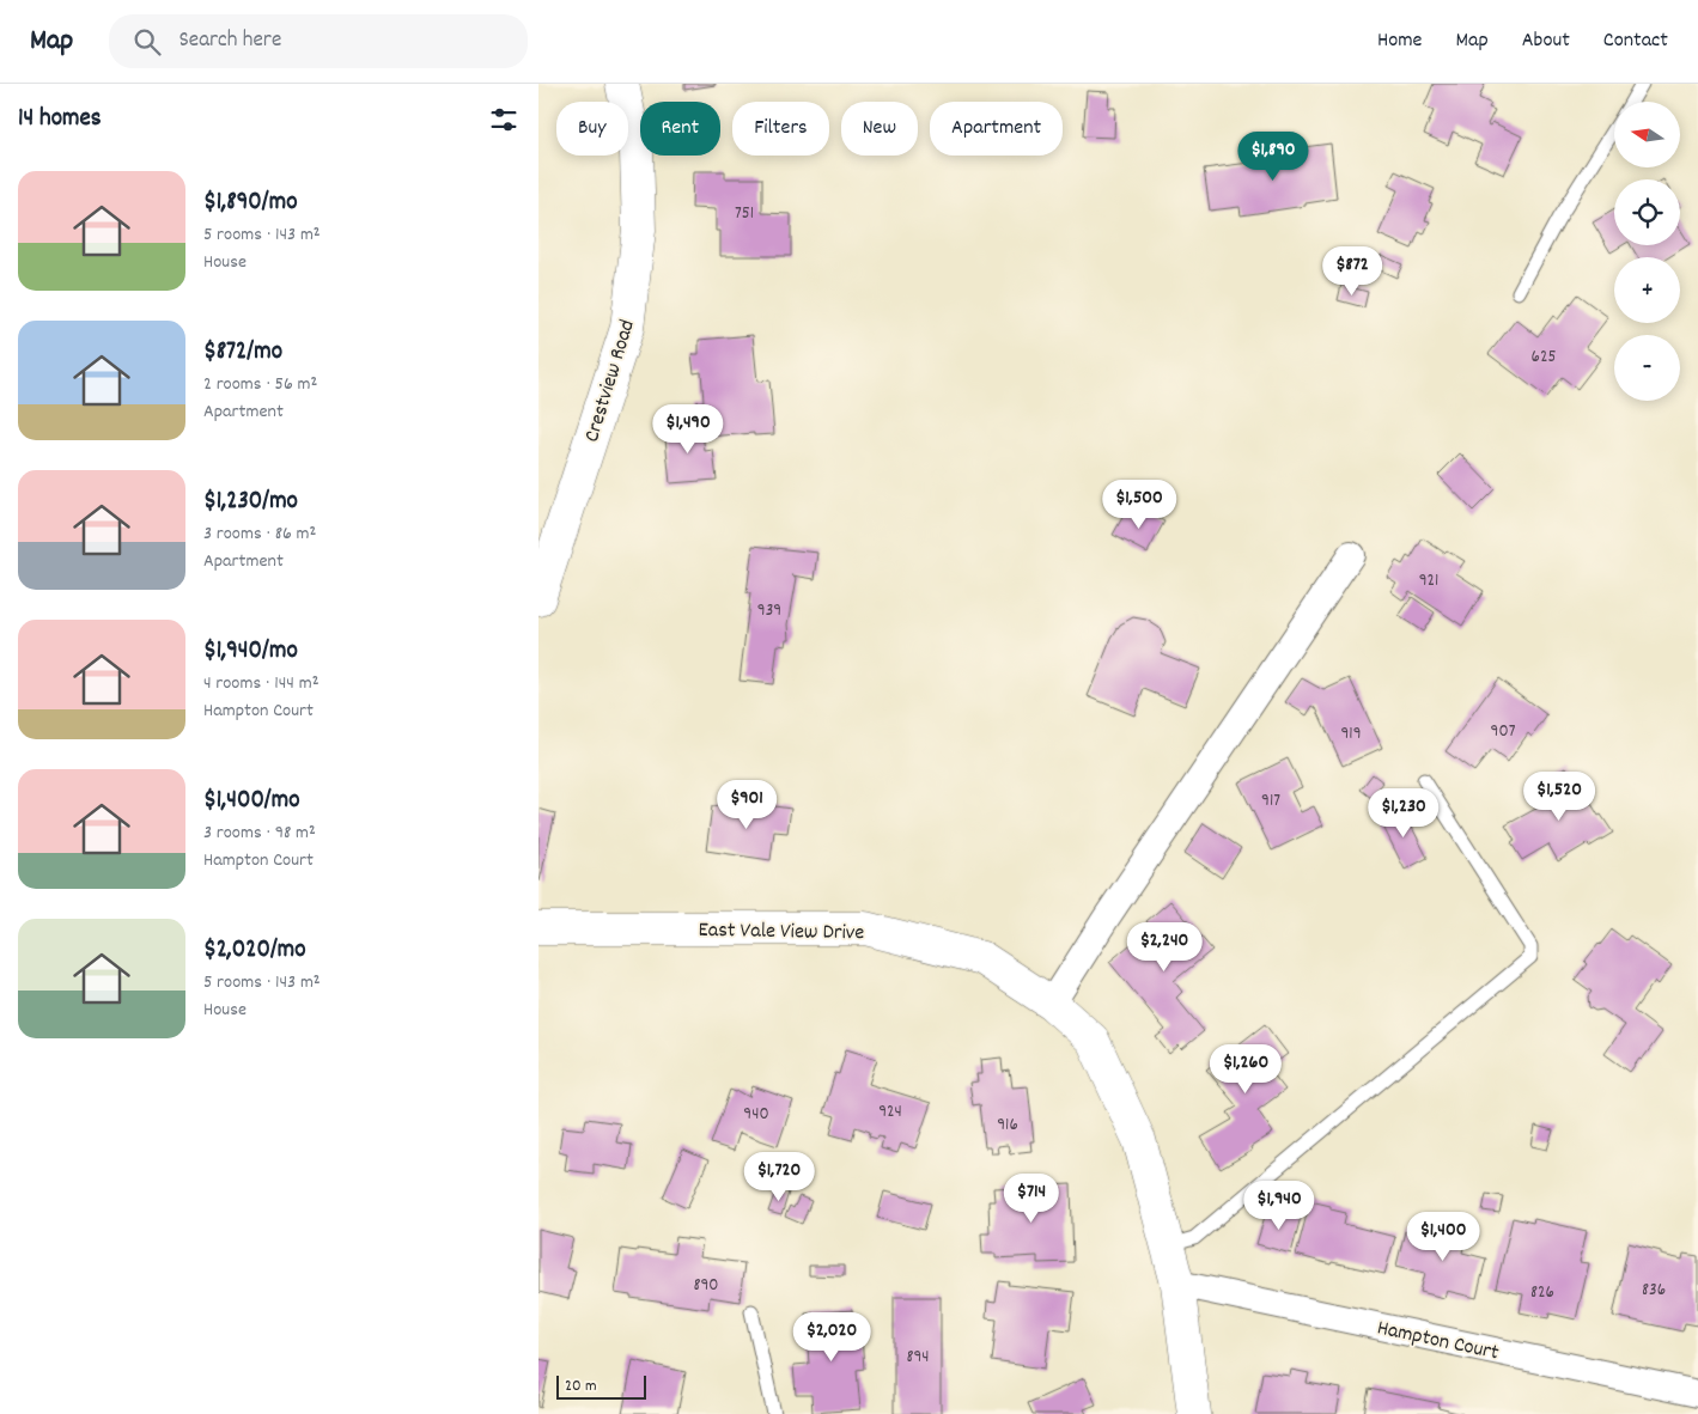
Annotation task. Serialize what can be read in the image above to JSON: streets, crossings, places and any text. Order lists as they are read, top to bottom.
{
  "streets": {
    "street": ["Crestview Road", "East Vale View Drive", "Hampton Court"]
  },
  "crossings": [
    ["East Vale View Drive", "Hampton Court"]
  ],
  "house_numbers": [
    "751",
    "625",
    "921",
    "939",
    "907",
    "919",
    "917",
    "924",
    "940",
    "916",
    "890",
    "836",
    "826",
    "894"
  ],
  "scale_bar": "20 m",
  "north": "left",
  "page": {
    "header": "Map",
    "search": "Search here",
    "nav": [
      "Home",
      "Map",
      "About",
      "Contact"
    ],
    "heading": "14 homes",
    "map_buttons": ["+", "−"],
    "chip": [
      "Buy",
      "Rent",
      "Filters",
      "New",
      "Apartment"
    ],
    "price": [
      "$1,890",
      "$872",
      "$1,490",
      "$1,500",
      "$1,520",
      "$901",
      "$1,230",
      "$2,240",
      "$1,260",
      "$1,720",
      "$714",
      "$1,940",
      "$1,400",
      "$2,020"
    ],
    "list": [
      {
        "name": "$1,890/mo",
        "note": "5 rooms · 143 m² · House"
      },
      {
        "name": "$872/mo",
        "note": "2 rooms · 56 m² · Apartment"
      },
      {
        "name": "$1,230/mo",
        "note": "3 rooms · 86 m² · Apartment"
      },
      {
        "name": "$1,940/mo",
        "note": "4 rooms · 144 m² · Hampton Court"
      },
      {
        "name": "$1,400/mo",
        "note": "3 rooms · 98 m² · Hampton Court"
      },
      {
        "name": "$2,020/mo",
        "note": "5 rooms · 143 m² · House"
      }
    ],
    "scale": "20 m"
  }
}
